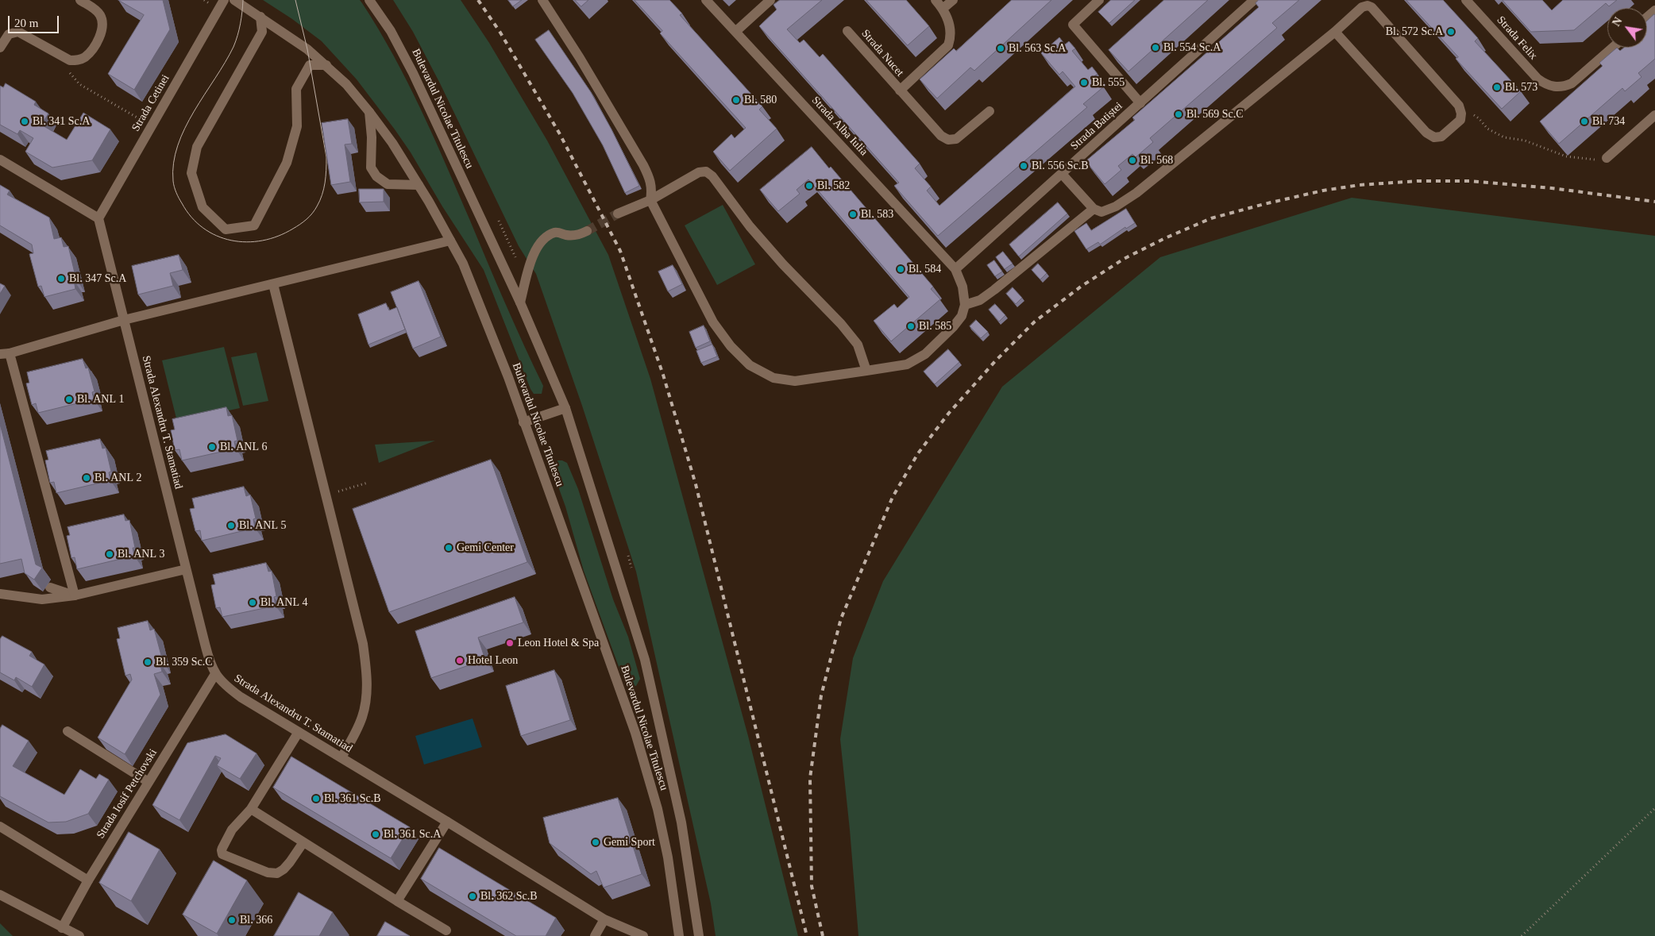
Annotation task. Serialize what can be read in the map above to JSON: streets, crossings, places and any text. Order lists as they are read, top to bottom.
{
  "streets": {
    "street": [
      "Strada Felix",
      "Strada Nucet",
      "Strada Cetinei",
      "Bulevardul Nicolae Titulescu",
      "Strada Alba Iulia",
      "Strada Batiștei",
      "Strada Alexandru T. Stamatiad",
      "Strada Iosif Petchovski"
    ]
  },
  "crossings": [
    ["Strada Cetinei", "Strada Alexandru T. Stamatiad"],
    ["Strada Alba Iulia", "Strada Batiștei"],
    ["Strada Alexandru T. Stamatiad", "Strada Iosif Petchovski"]
  ],
  "places": [
    "Bl. 572 Sc.A",
    "Bl. 554 Sc.A",
    "Bl. 563 Sc.A",
    "Bl. 555",
    "Bl. 573",
    "Bl. 580",
    "Bl. 569 Sc.C",
    "Bl. 341 Sc.A",
    "Bl. 734",
    "Bl. 568",
    "Bl. 556 Sc.B",
    "Bl. 582",
    "Bl. 583",
    "Bl. 584",
    "Bl. 347 Sc.A",
    "Bl. 585",
    "Bl. ANL 1",
    "Bl. ANL 6",
    "Bl. ANL 2",
    "Bl. ANL 5",
    "Gemi Center",
    "Bl. ANL 3",
    "Bl. ANL 4",
    "Leon Hotel & Spa",
    "Hotel Leon",
    "Bl. 359 Sc.C",
    "Bl. 361 Sc.B",
    "Bl. 361 Sc.A",
    "Gemi Sport",
    "Bl. 362 Sc.B",
    "Bl. 366"
  ],
  "scale_bar": "20 m",
  "north": "top left"
}
